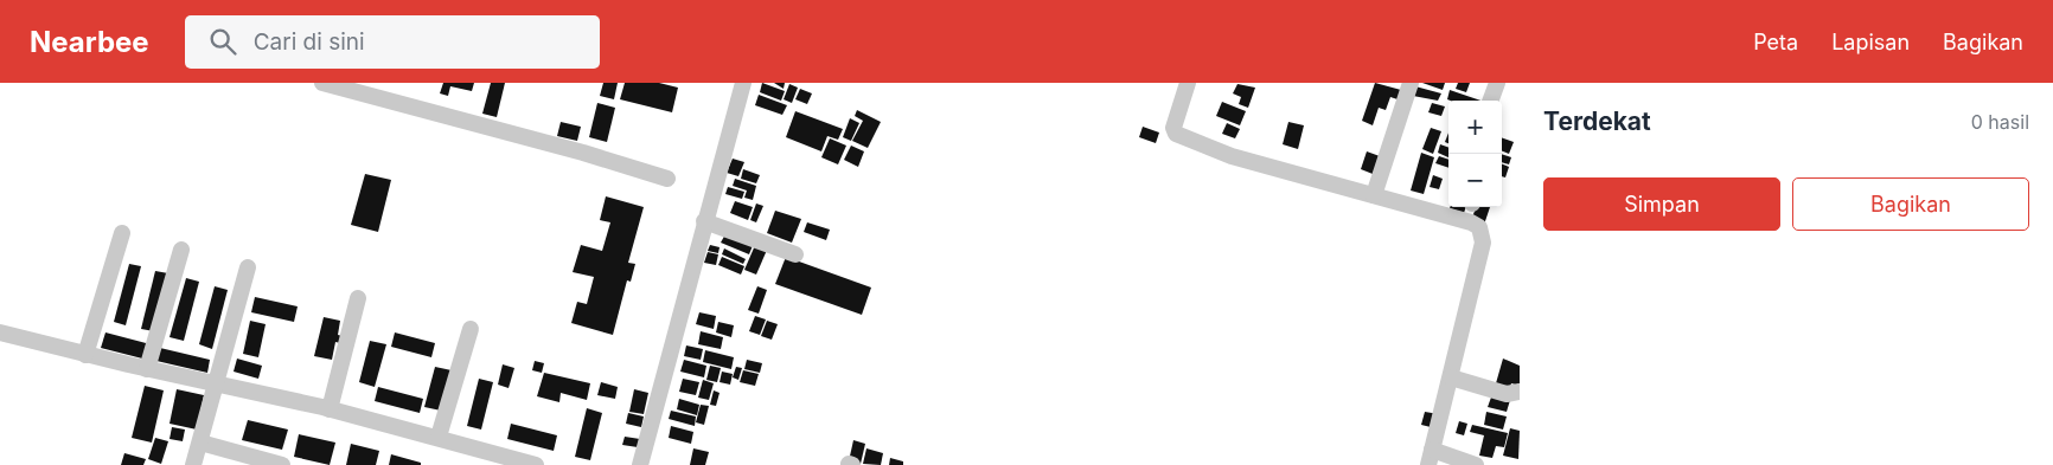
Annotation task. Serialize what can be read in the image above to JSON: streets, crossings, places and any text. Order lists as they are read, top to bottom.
{
  "page": {
    "header": "Nearbee",
    "search": "Cari di sini",
    "nav": ["Peta", "Lapisan", "Bagikan"],
    "heading": ["Terdekat", "0 hasil"],
    "map_buttons": ["+", "−"],
    "buttons": ["Simpan", "Bagikan"]
  }
}
